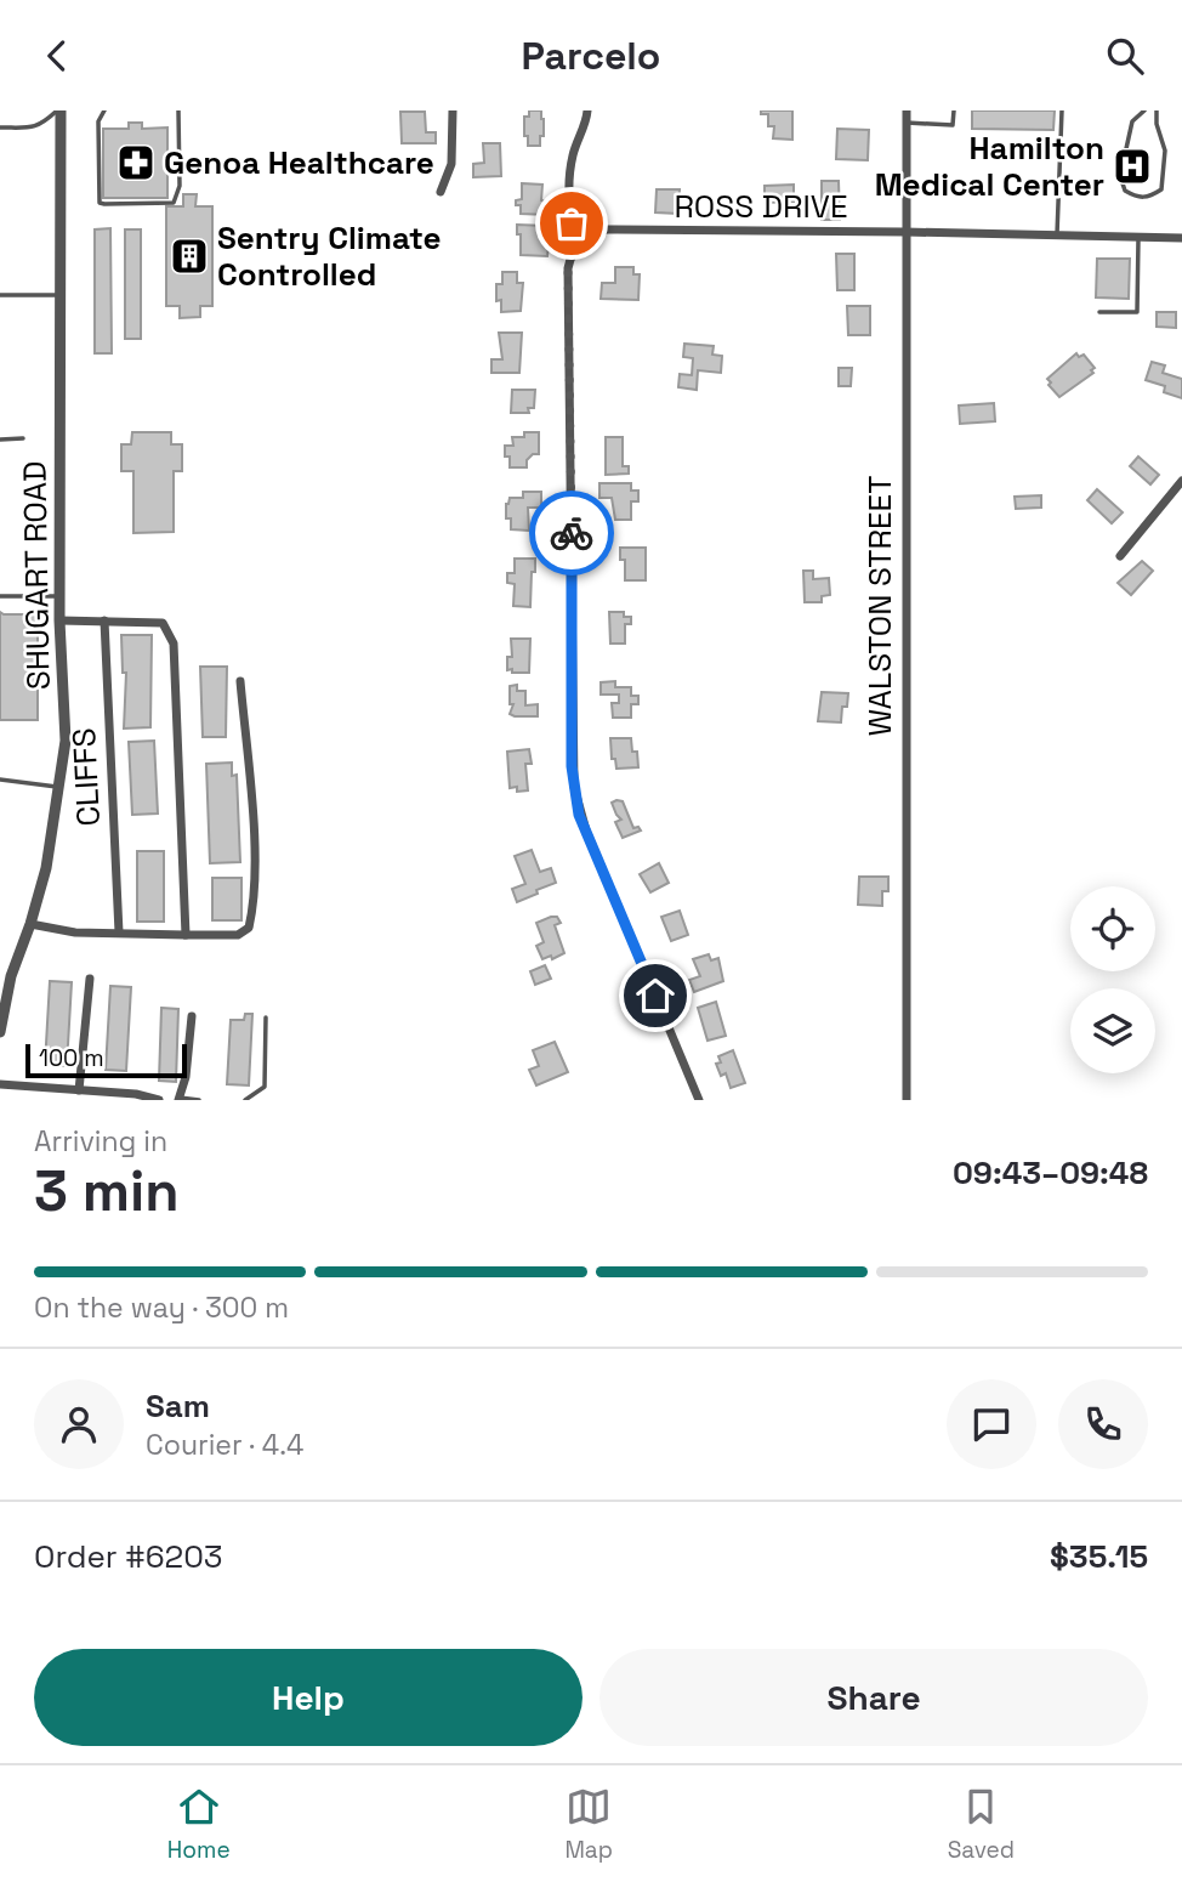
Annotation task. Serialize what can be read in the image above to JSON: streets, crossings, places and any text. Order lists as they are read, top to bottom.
{
  "streets": {
    "street": [
      "ROSS DRIVE",
      "SHUGART ROAD",
      "WALSTON STREET",
      "CLIFFS"
    ]
  },
  "crossings": [
    ["ROSS DRIVE", "WALSTON STREET"]
  ],
  "places": {
    "pharmacy": ["Genoa Healthcare"],
    "hospital": ["Hamilton Medical Center"],
    "building": ["Sentry Climate Controlled"]
  },
  "scale_bar": "100 m",
  "page": {
    "header": "Parcelo",
    "scale": "100 m",
    "heading": ["3 min", "Arriving in", "09:43–09:48"],
    "panel": [
      "Sam",
      "Courier · 4.4",
      "Order #6203",
      "$35.15"
    ],
    "bar": "On the way · 300 m",
    "buttons": ["Help", "Share"],
    "tabs": ["Home", "Map", "Saved"]
  }
}
